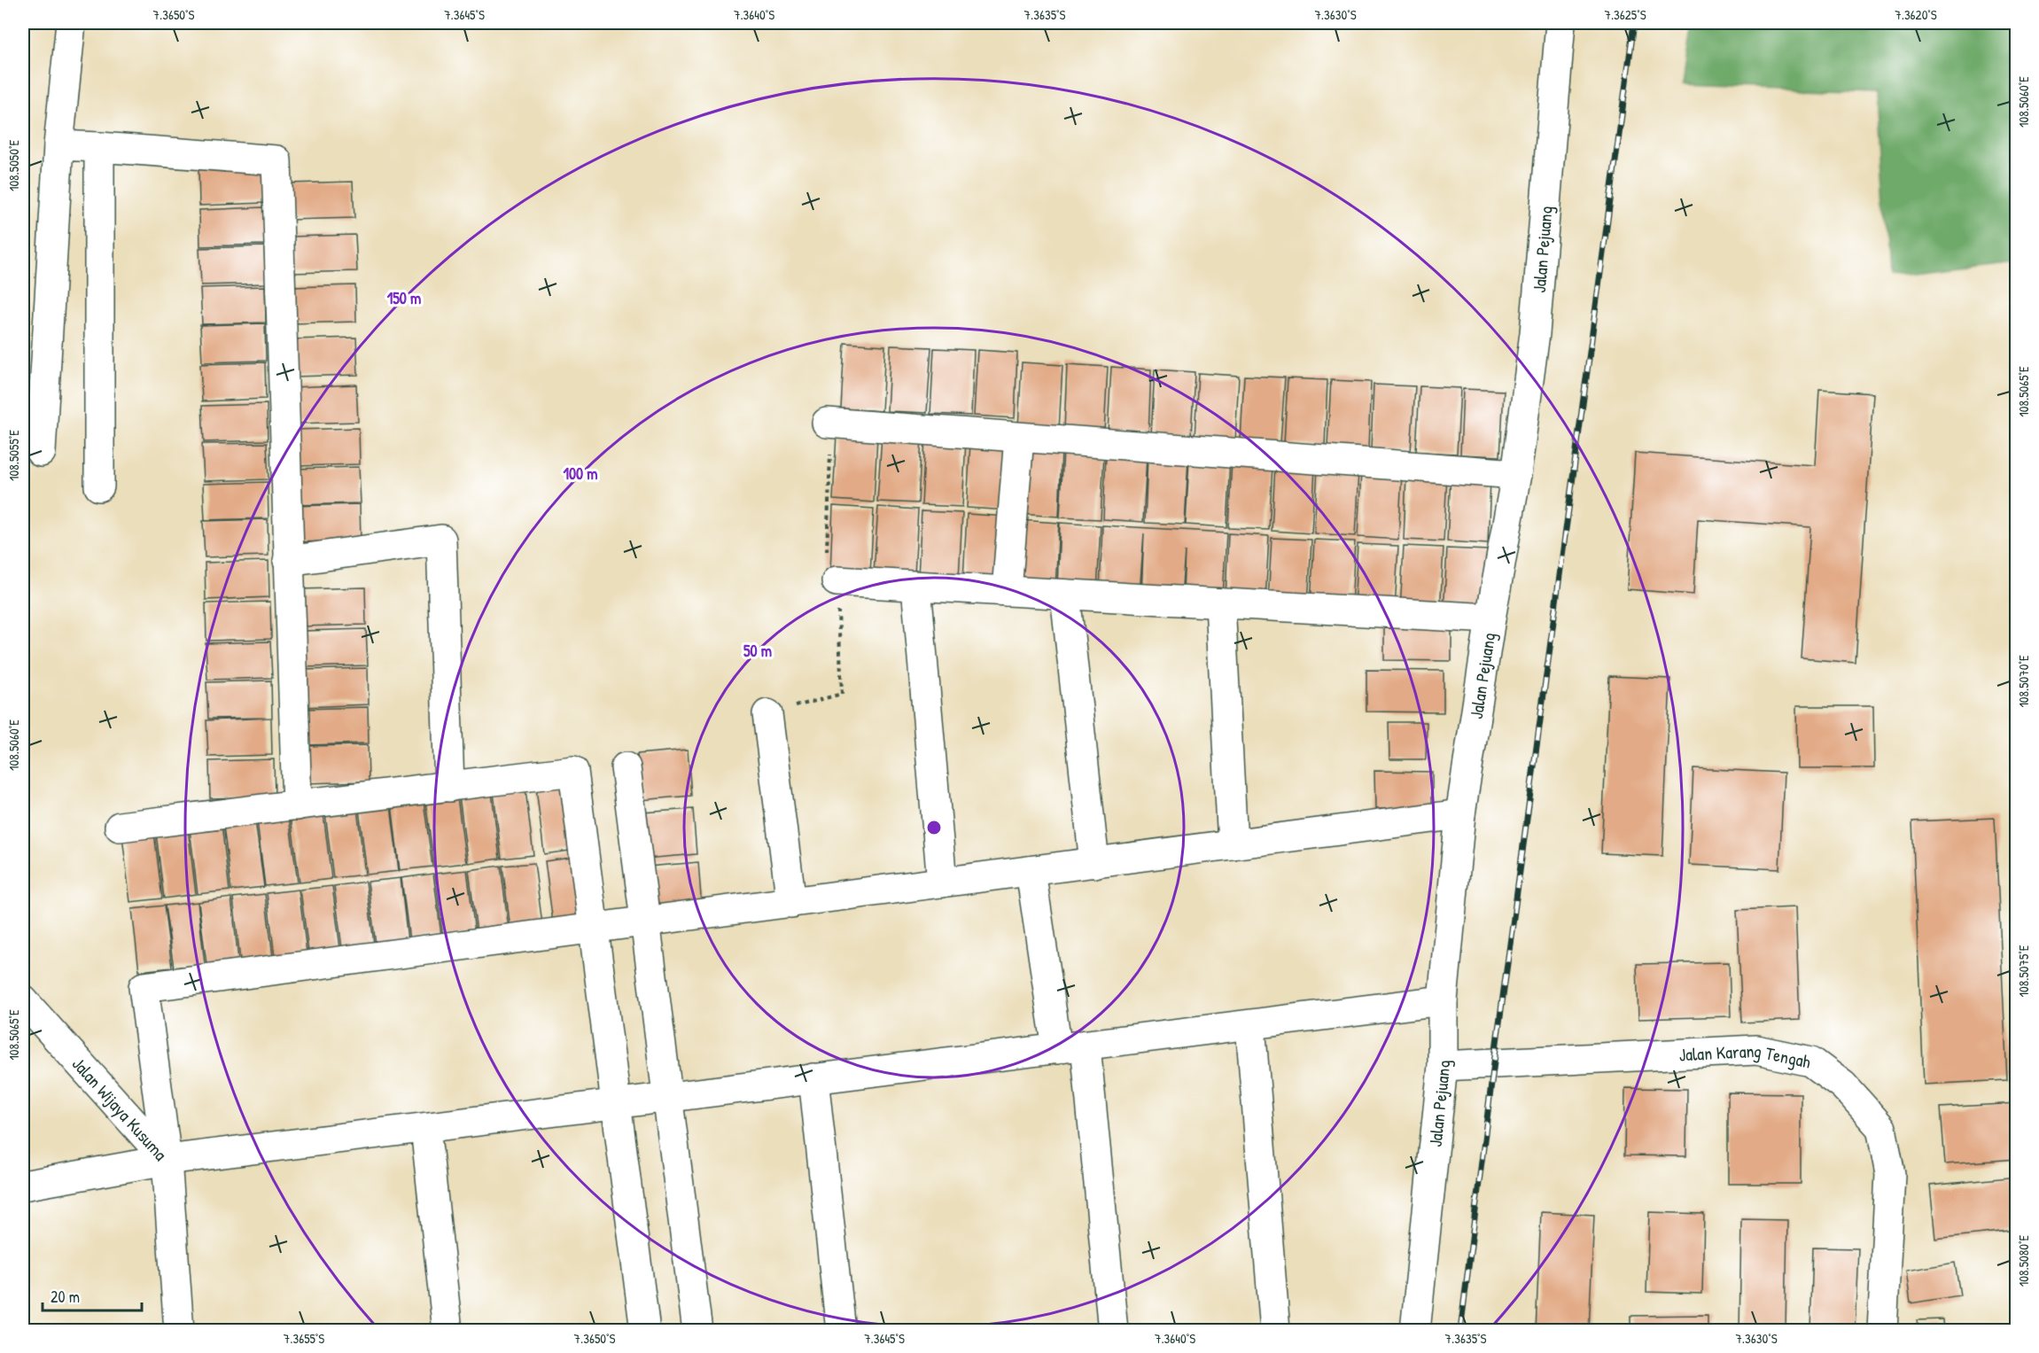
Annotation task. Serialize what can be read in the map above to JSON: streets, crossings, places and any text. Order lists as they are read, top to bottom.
{
  "streets": {
    "street": ["Jalan Pejuang", "Jalan Karang Tengah", "Jalan Wijaya Kusuma"]
  },
  "crossings": [
    ["Jalan Pejuang", "Jalan Karang Tengah"]
  ],
  "scale_bar": "20 m",
  "coordinates": [
    "7.3650°S",
    "7.3645°S",
    "7.3640°S",
    "7.3635°S",
    "7.3630°S",
    "7.3625°S",
    "7.3620°S",
    "108.5060°E",
    "108.5050°E",
    "108.5065°E",
    "108.5055°E",
    "108.5070°E",
    "108.5075°E",
    "108.5080°E",
    "7.3655°S"
  ],
  "rings": ["150 m", "100 m", "50 m"]
}
